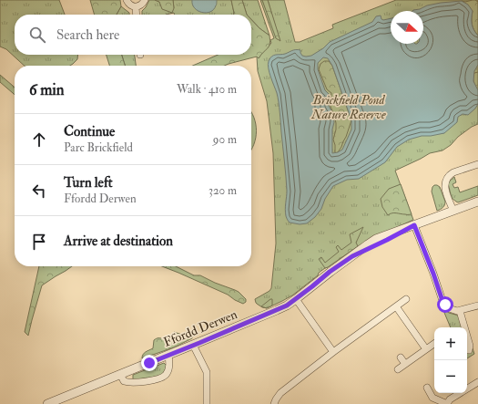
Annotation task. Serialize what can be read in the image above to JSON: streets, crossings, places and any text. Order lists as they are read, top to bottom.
{
  "streets": {
    "street": ["Ffordd Derwen"]
  },
  "parks": ["Brickfield Pond Nature Reserve"],
  "north": "right",
  "page": {
    "search": "Search here",
    "heading": ["6 min", "Walk · 410 m"],
    "list": [
      ["Continue", "Parc Brickfield", "90 m"],
      ["Turn left", "Ffordd Derwen", "320 m"],
      "Arrive at destination"
    ],
    "map_buttons": ["+", "−"]
  }
}
